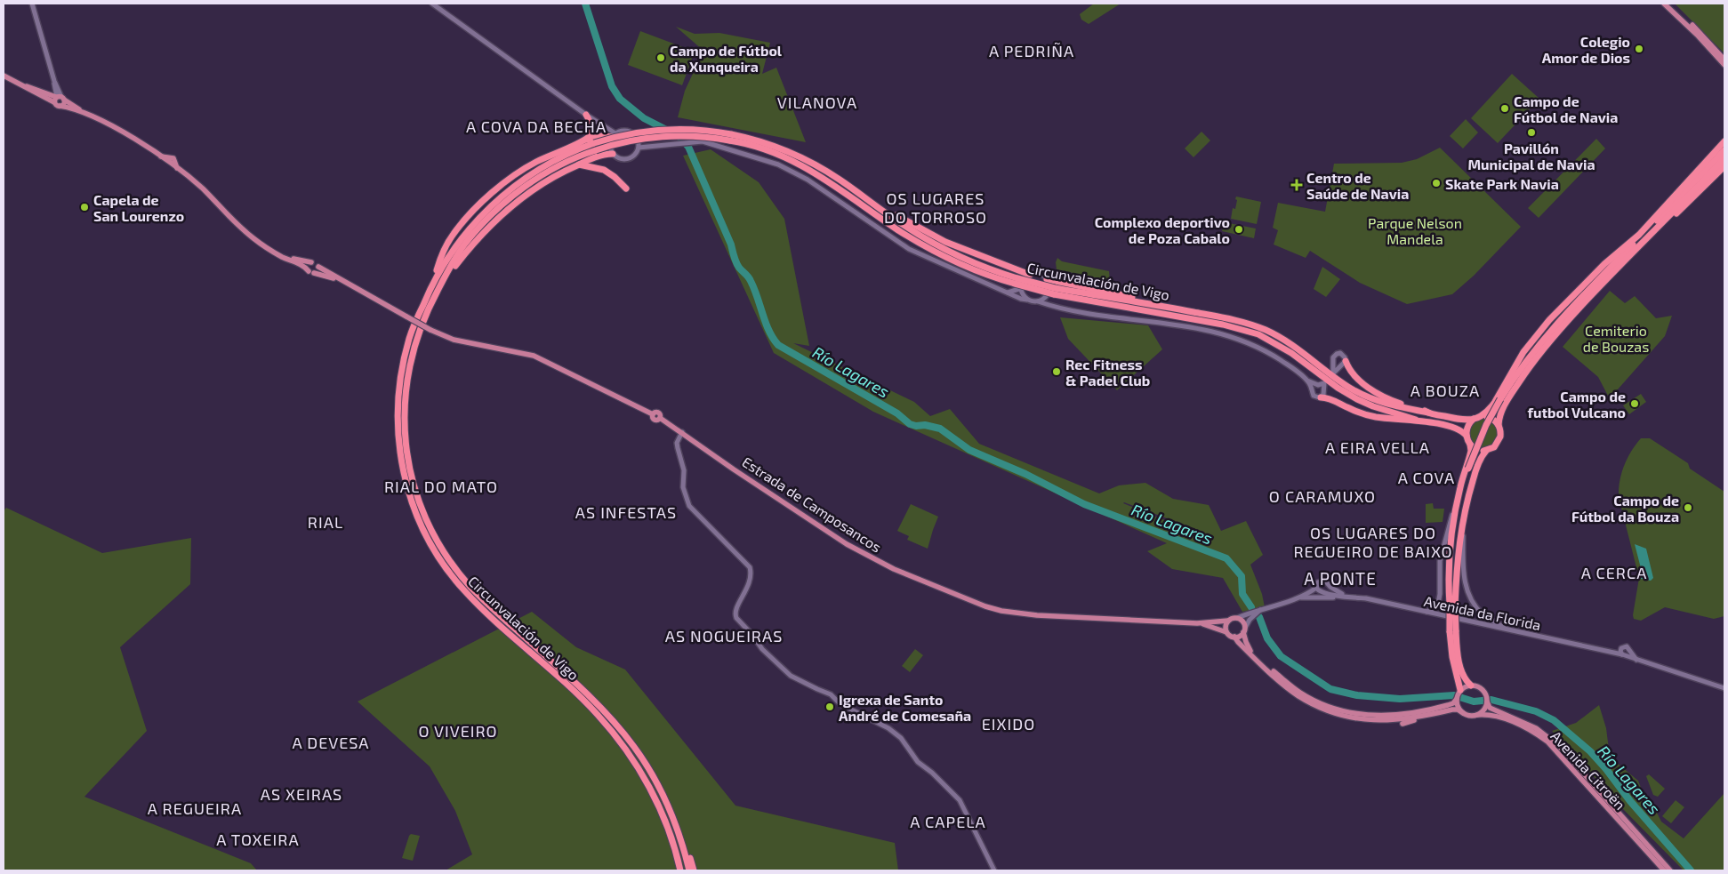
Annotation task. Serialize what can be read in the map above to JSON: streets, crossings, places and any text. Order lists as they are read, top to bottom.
{
  "streets": {
    "highway": ["Circunvalación de Vigo"],
    "main road": ["Estrada de Camposancos", "Avenida da Florida", "Avenida Citroën"]
  },
  "crossings": [
    ["Estrada de Camposancos", "Avenida da Florida"]
  ],
  "districts": [
    "A PEDRIÑA",
    "VILANOVA",
    "A COVA DA BECHA",
    "OS LUGARES DO TORROSO",
    "A BOUZA",
    "A EIRA VELLA",
    "A COVA",
    "RIAL DO MATO",
    "O CARAMUXO",
    "AS INFESTAS",
    "RIAL",
    "OS LUGARES DO REGUEIRO DE BAIXO",
    "A CERCA",
    "A PONTE",
    "AS NOGUEIRAS",
    "EIXIDO",
    "O VIVEIRO",
    "A DEVESA",
    "AS XEIRAS",
    "A REGUEIRA",
    "A CAPELA",
    "A TOXEIRA"
  ],
  "water": ["Río Lagares"],
  "parks": ["Parque Nelson Mandela", "Cemiterio de Bouzas"],
  "places": {
    "other": [
      "Colegio Amor de Dios",
      "Campo de Fútbol da Xunqueira",
      "Campo de Fútbol de Navia",
      "Pavillón Municipal de Navia",
      "Skate Park Navia",
      "Capela de San Lourenzo",
      "Complexo deportivo de Poza Cabalo",
      "Rec Fitness & Padel Club",
      "Campo de futbol Vulcano",
      "Campo de Fútbol da Bouza",
      "Igrexa de Santo André de Comesaña"
    ],
    "health": ["Centro de Saúde de Navia"]
  }
}
